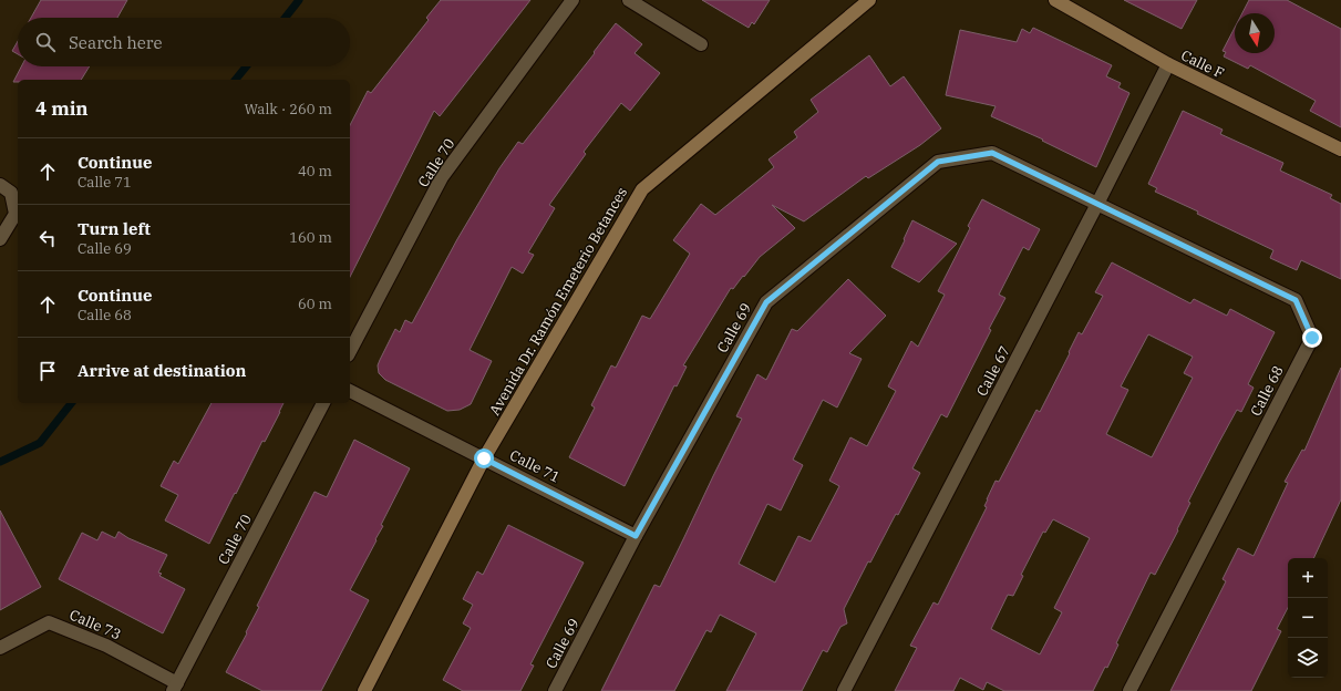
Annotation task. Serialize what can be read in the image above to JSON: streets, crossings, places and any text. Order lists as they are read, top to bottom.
{
  "streets": {
    "street": [
      "Calle F",
      "Calle 70",
      "Avenida Dr. Ramón Emeterio Betances",
      "Calle 69",
      "Calle 67",
      "Calle 68",
      "Calle 71",
      "Calle 73"
    ]
  },
  "crossings": [
    ["Calle F", "Calle 67"],
    ["Calle 70", "Calle 73"],
    ["Avenida Dr. Ramón Emeterio Betances", "Calle 71"],
    ["Calle 69", "Calle 67"],
    ["Calle 69", "Calle 68"],
    ["Calle 69", "Calle 71"],
    ["Calle 67", "Calle 68"]
  ],
  "north": "bottom",
  "page": {
    "search": "Search here",
    "heading": ["4 min", "Walk · 260 m"],
    "list": [
      ["Continue", "Calle 71", "40 m"],
      ["Turn left", "Calle 69", "160 m"],
      ["Continue", "Calle 68", "60 m"],
      "Arrive at destination"
    ],
    "map_buttons": ["+", "−"]
  }
}
